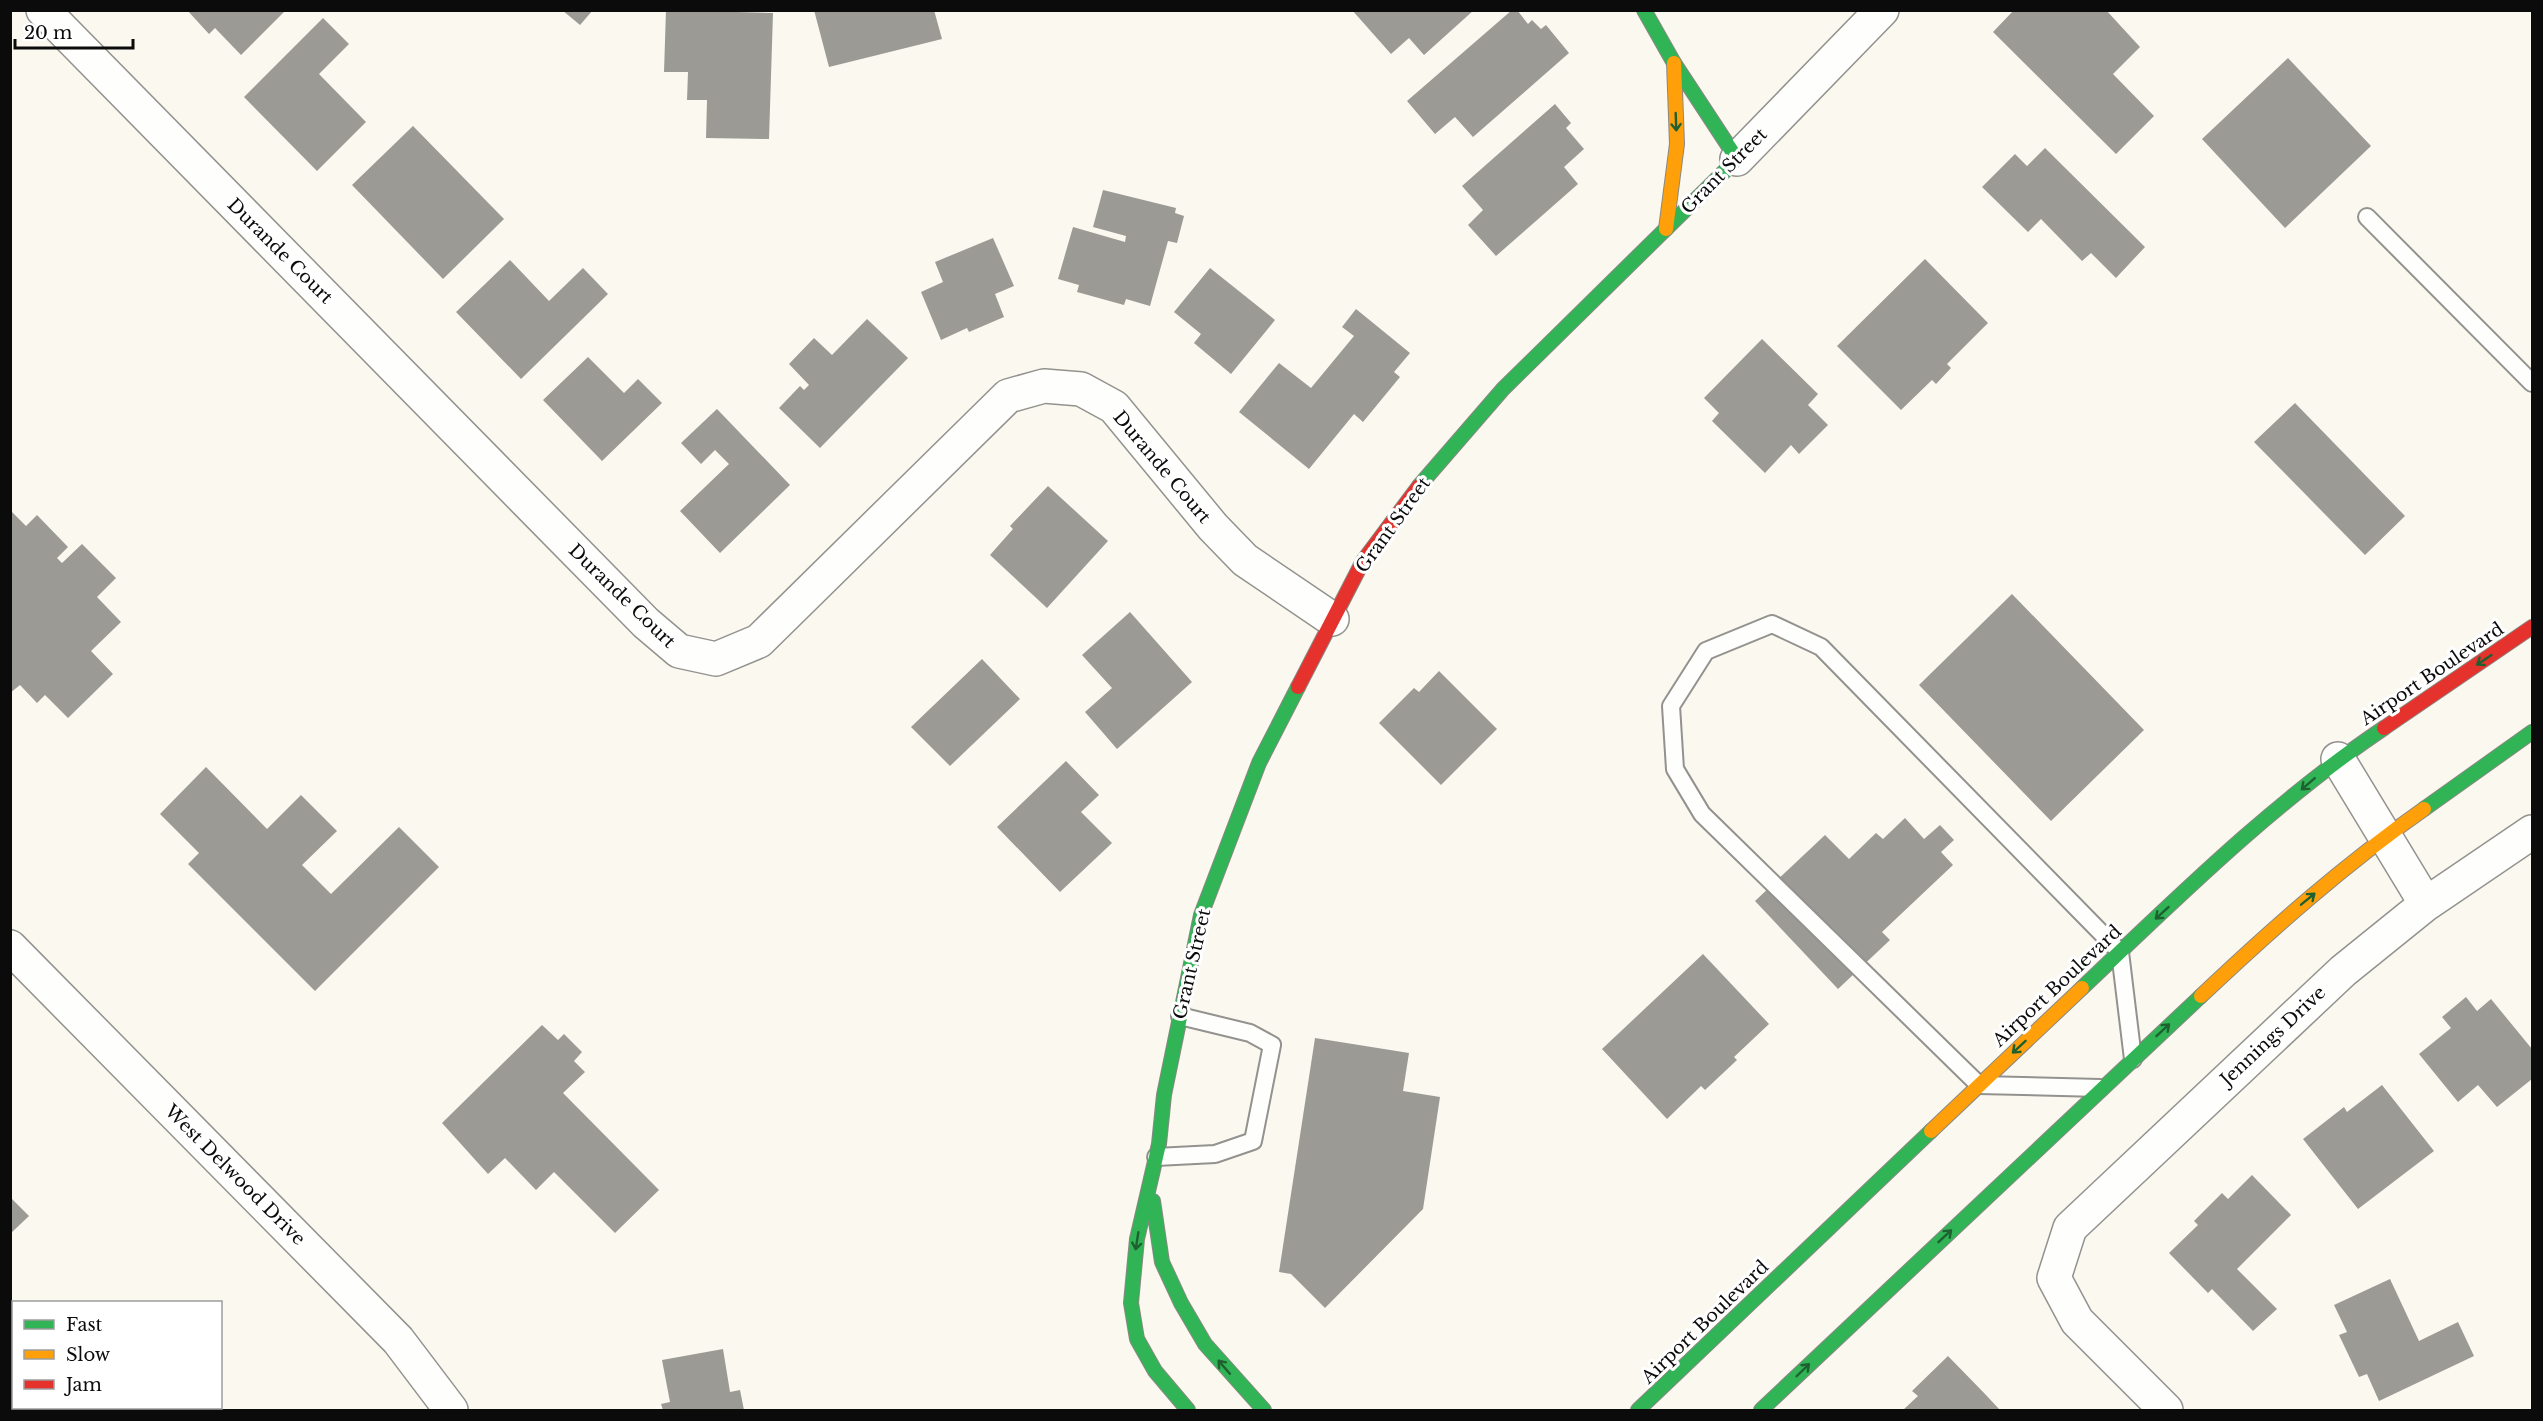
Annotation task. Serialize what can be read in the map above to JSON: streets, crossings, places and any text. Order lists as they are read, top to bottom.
{
  "streets": {
    "main road": ["Grant Street", "Airport Boulevard"],
    "street": ["Durande Court", "Jennings Drive", "West Delwood Drive"]
  },
  "crossings": [
    ["Grant Street", "Durande Court"]
  ],
  "legend": ["Fast", "Slow", "Jam"],
  "scale_bar": "20 m"
}
